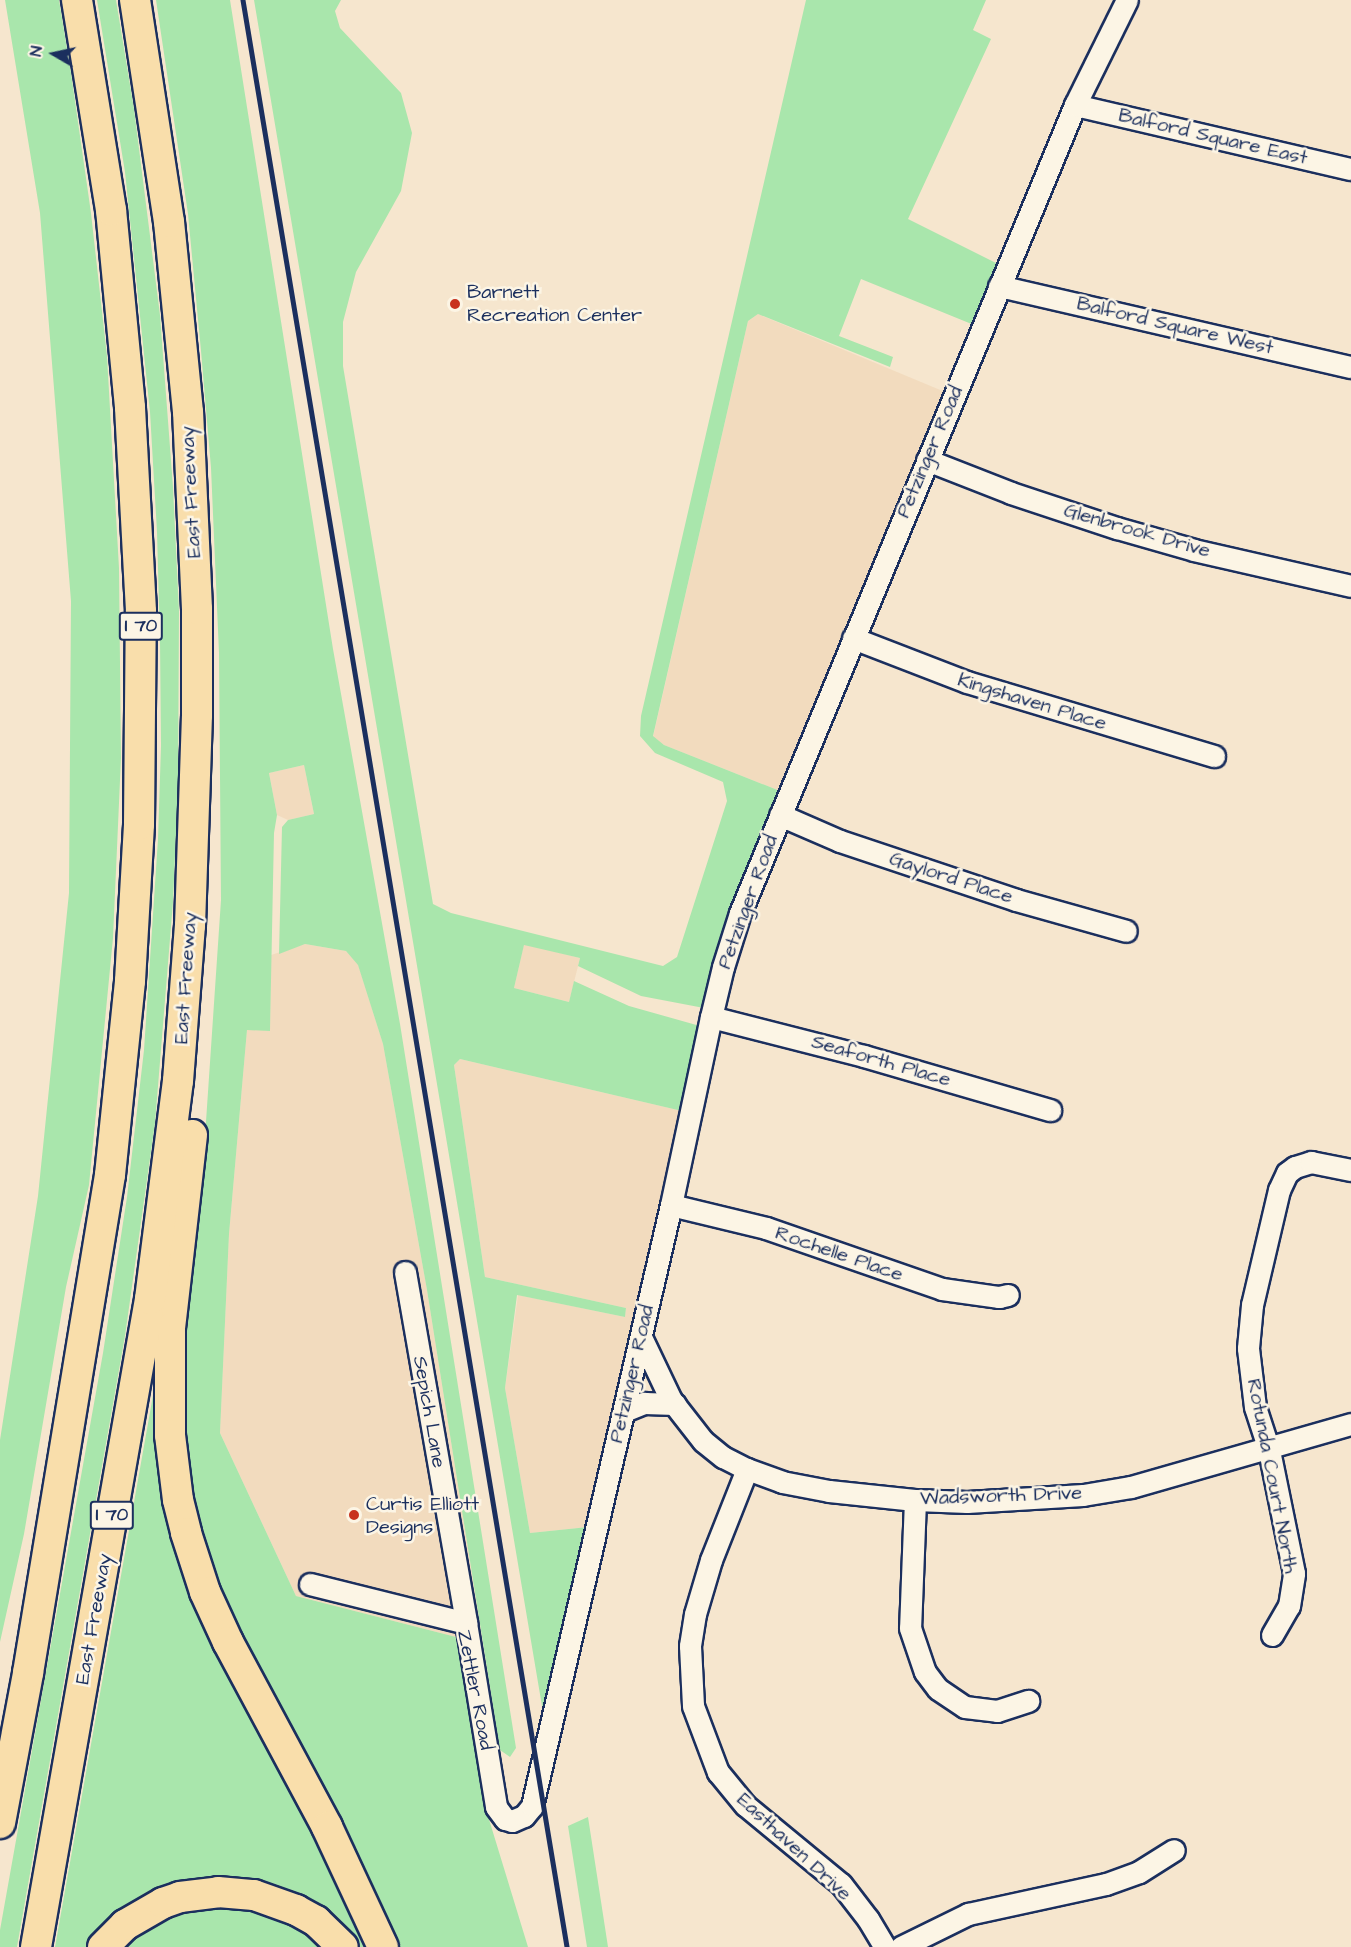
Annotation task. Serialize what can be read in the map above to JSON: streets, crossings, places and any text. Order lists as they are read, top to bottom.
{
  "streets": {
    "highway": ["East Freeway", "I 70"],
    "street": [
      "Balford Square East",
      "Balford Square West",
      "Petzinger Road",
      "Glenbrook Drive",
      "Kingshaven Place",
      "Gaylord Place",
      "Seaforth Place",
      "Rochelle Place",
      "Sepich Lane",
      "Rotunda Court North",
      "Wadsworth Drive",
      "Zettler Road",
      "Easthaven Drive"
    ]
  },
  "crossings": [
    ["Balford Square East", "Petzinger Road"],
    ["Balford Square West", "Petzinger Road"],
    ["Petzinger Road", "Glenbrook Drive"],
    ["Petzinger Road", "Kingshaven Place"],
    ["Petzinger Road", "Gaylord Place"],
    ["Petzinger Road", "Seaforth Place"],
    ["Petzinger Road", "Rochelle Place"],
    ["Petzinger Road", "Wadsworth Drive"],
    ["Petzinger Road", "Zettler Road"],
    ["Sepich Lane", "Zettler Road"],
    ["Rotunda Court North", "Wadsworth Drive"],
    ["Wadsworth Drive", "Easthaven Drive"]
  ],
  "places": ["Barnett Recreation Center", "Curtis Elliott Designs"],
  "north": "left"
}
